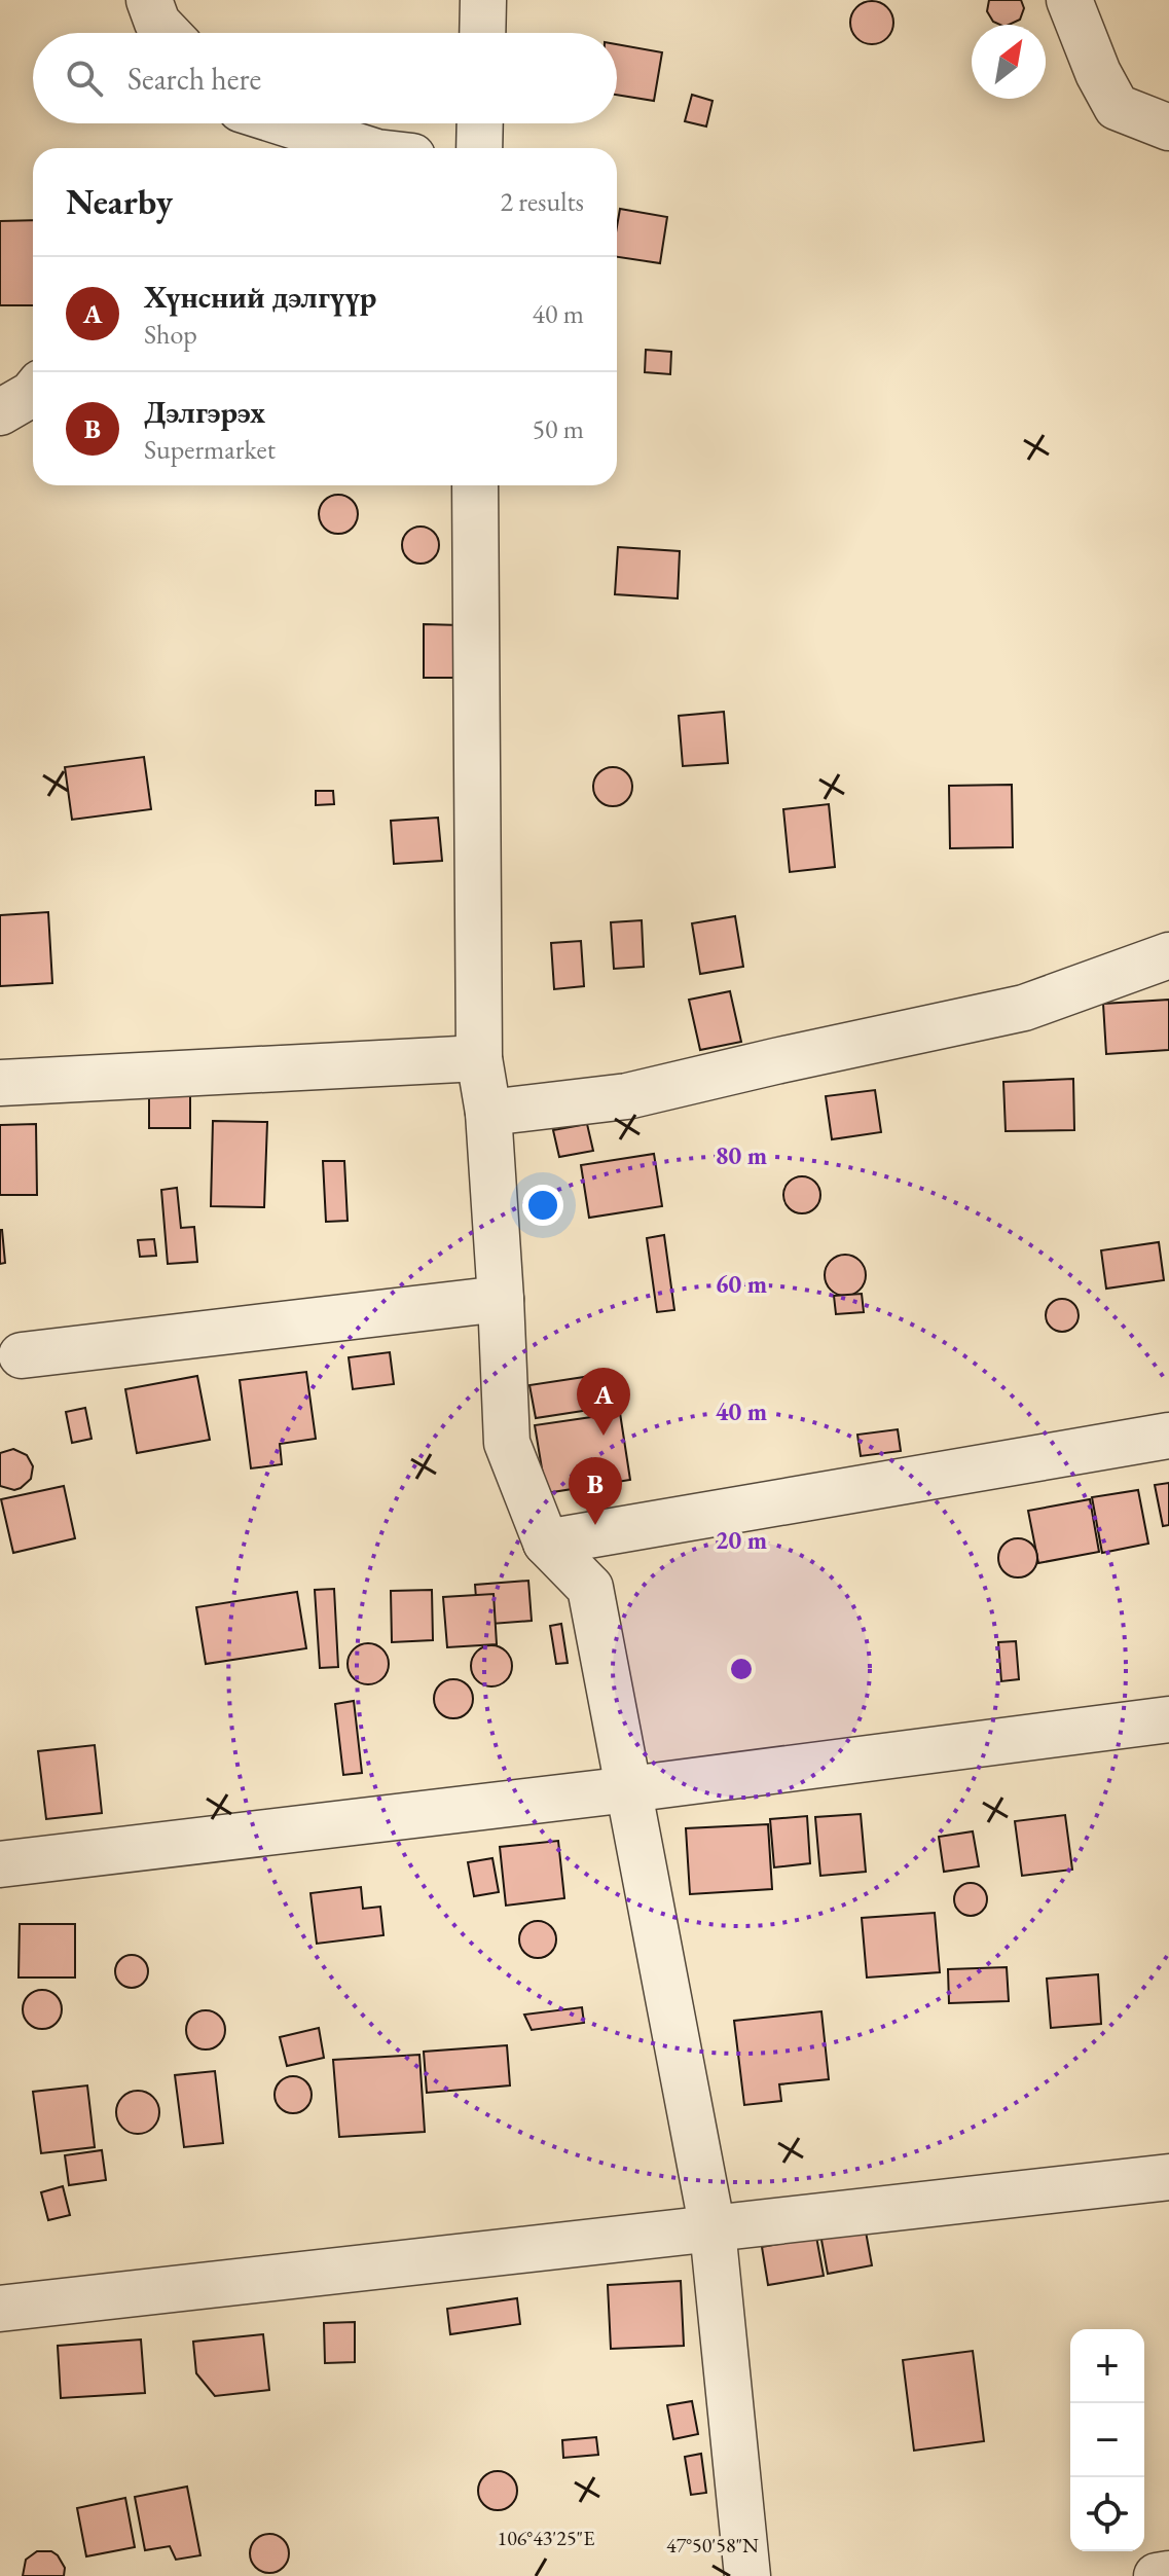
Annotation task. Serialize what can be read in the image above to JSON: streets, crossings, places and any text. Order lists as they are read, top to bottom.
{
  "north": "top right",
  "page": {
    "search": "Search here",
    "heading": ["Nearby", "2 results"],
    "list": [
      {
        "mark": "A",
        "name": "Хүнсний дэлгүүр",
        "note": "Shop",
        "value": "40 m"
      },
      {
        "mark": "B",
        "name": "Дэлгэрэх",
        "note": "Supermarket",
        "value": "50 m"
      }
    ],
    "pins": ["A", "B"],
    "map_buttons": ["+", "−"]
  },
  "coordinates": ["106°43'25\"E", "47°50'58\"N"],
  "rings": [
    "80 m",
    "60 m",
    "40 m",
    "20 m"
  ]
}
